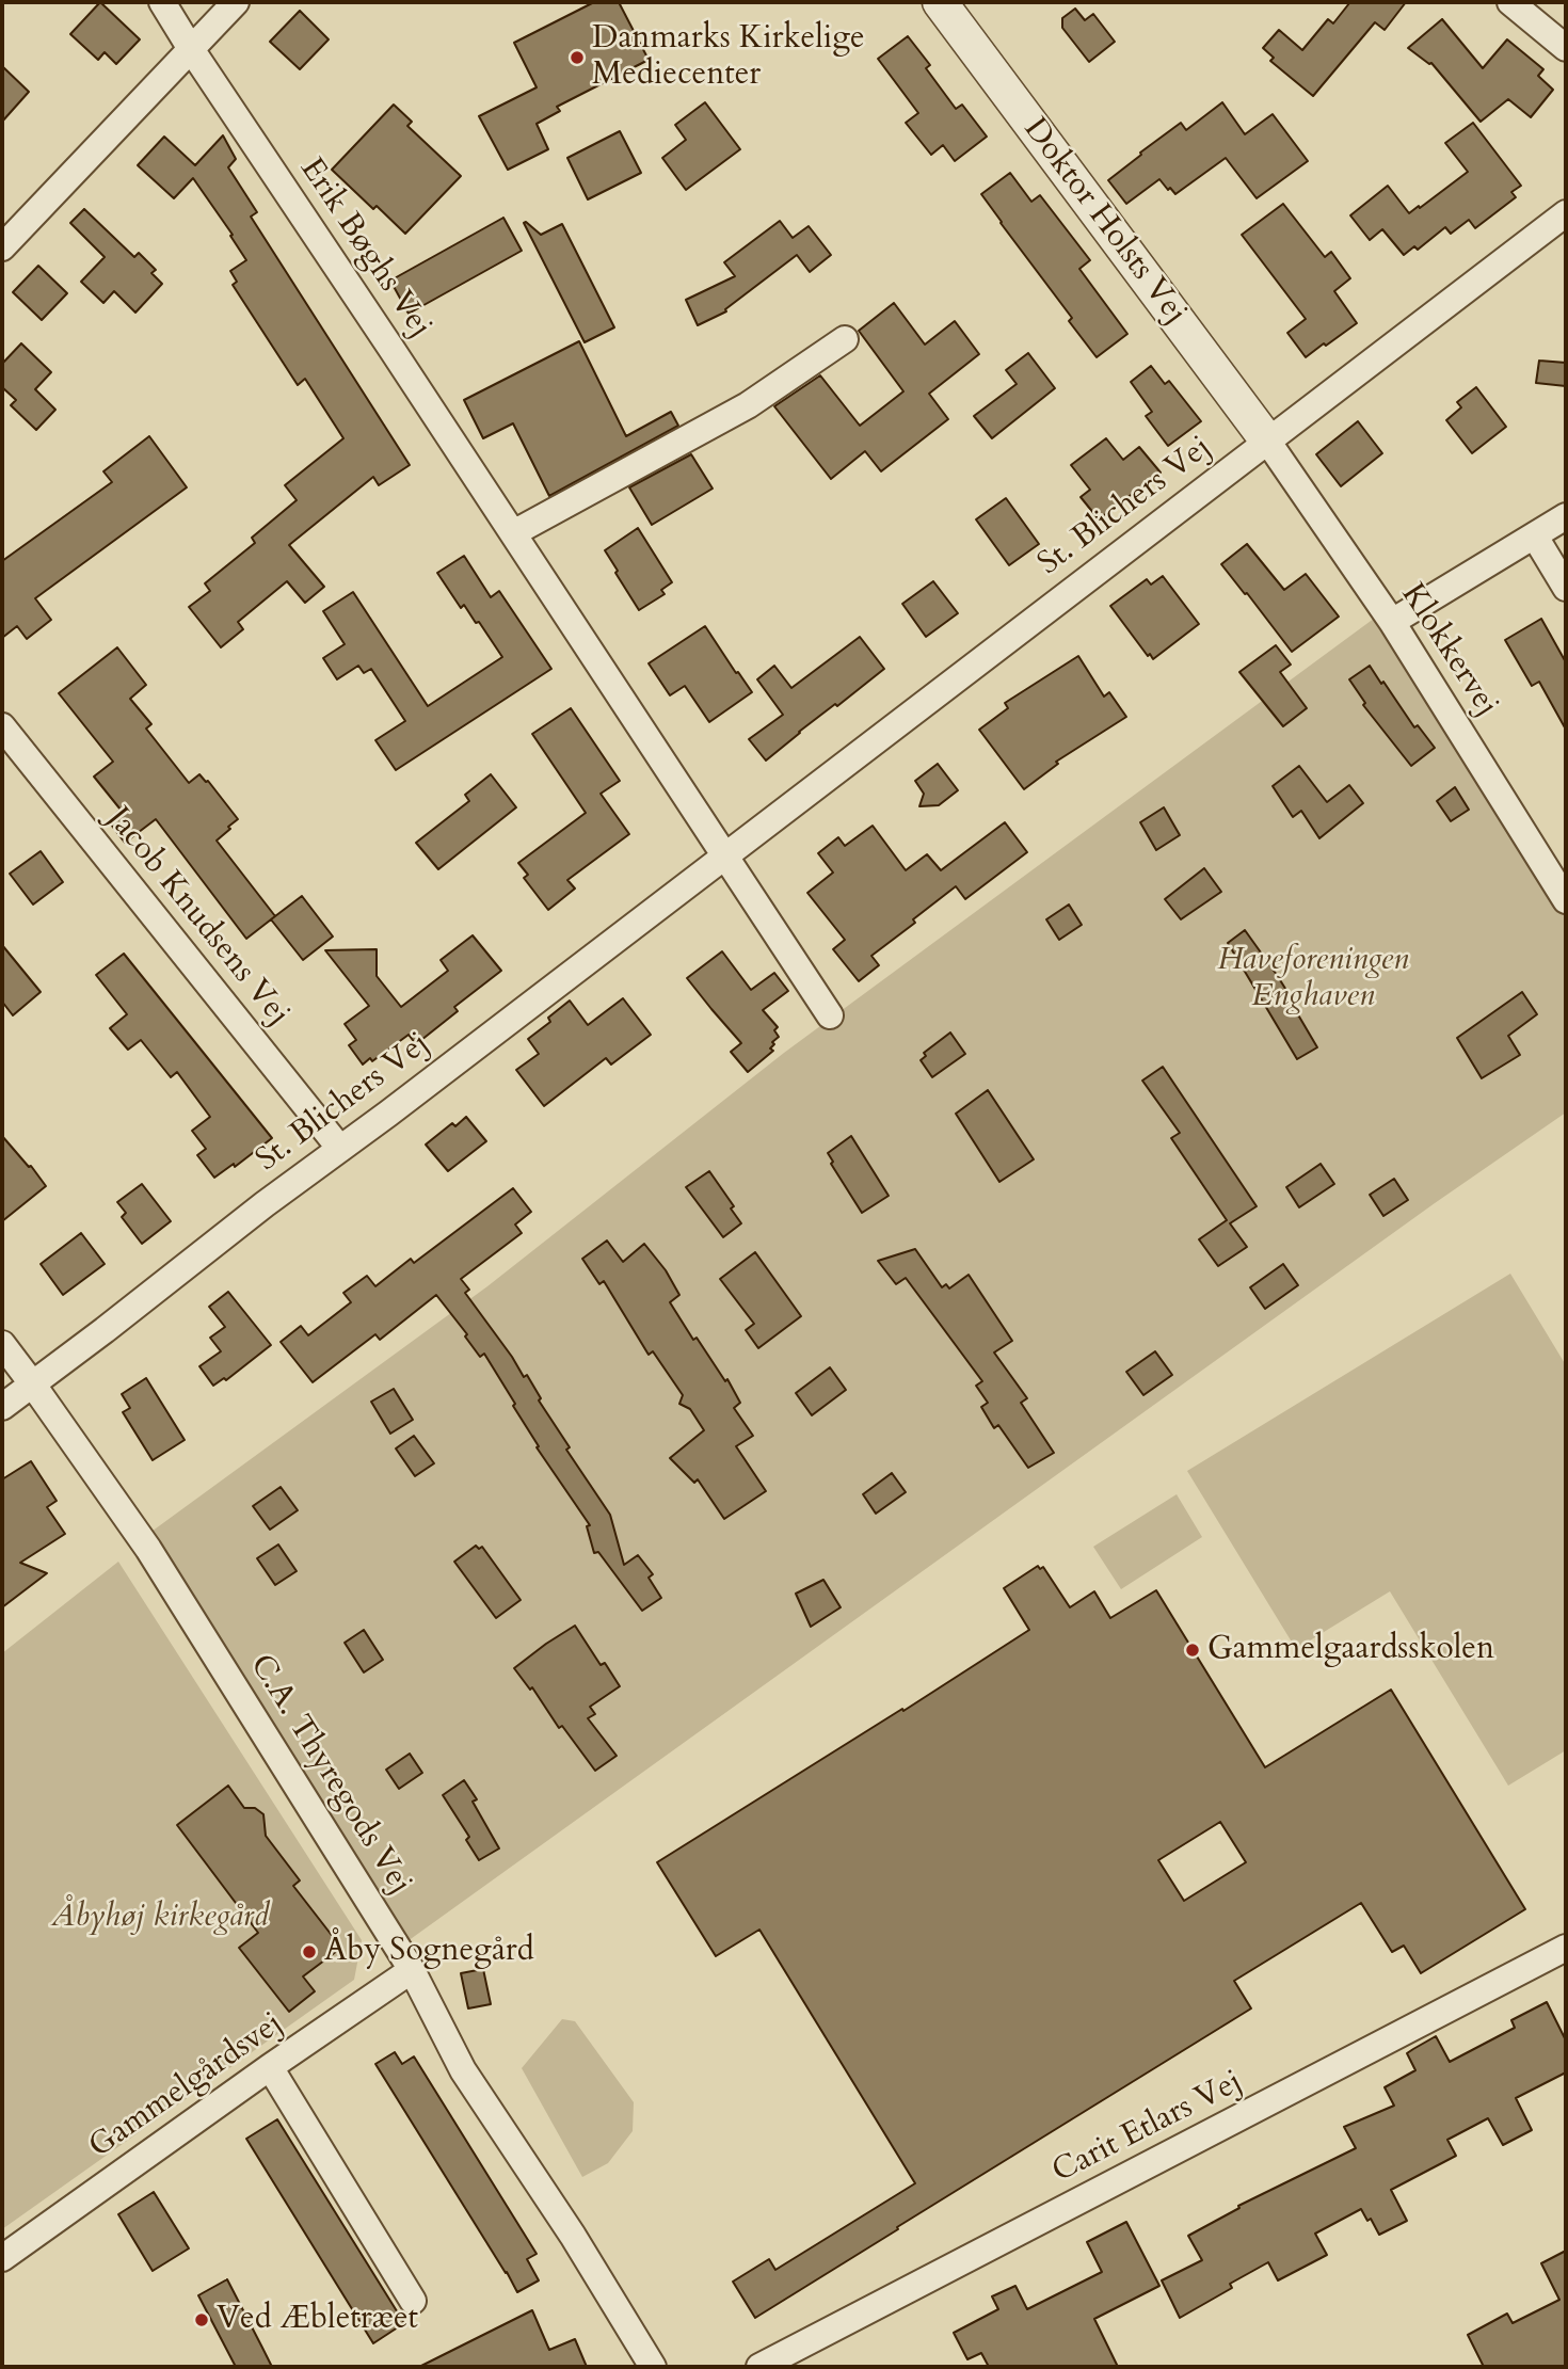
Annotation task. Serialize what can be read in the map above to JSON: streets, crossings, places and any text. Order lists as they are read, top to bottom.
{
  "streets": {
    "street": [
      "Doktor Holsts Vej",
      "Erik Bøghs Vej",
      "St. Blichers Vej",
      "Klokkervej",
      "Jacob Knudsens Vej",
      "C.A. Thyregods Vej",
      "Gammelgårdsvej",
      "Carit Etlars Vej"
    ]
  },
  "crossings": [
    ["Doktor Holsts Vej", "St. Blichers Vej"],
    ["Doktor Holsts Vej", "Klokkervej"],
    ["Erik Bøghs Vej", "St. Blichers Vej"],
    ["St. Blichers Vej", "Klokkervej"],
    ["St. Blichers Vej", "Jacob Knudsens Vej"],
    ["St. Blichers Vej", "C.A. Thyregods Vej"],
    ["C.A. Thyregods Vej", "Gammelgårdsvej"]
  ],
  "parks": ["Haveforeningen Enghaven", "Åbyhøj kirkegård"],
  "places": [
    "Danmarks Kirkelige Mediecenter",
    "Gammelgaardsskolen",
    "Åby Sognegård",
    "Ved Æbletræet"
  ]
}
